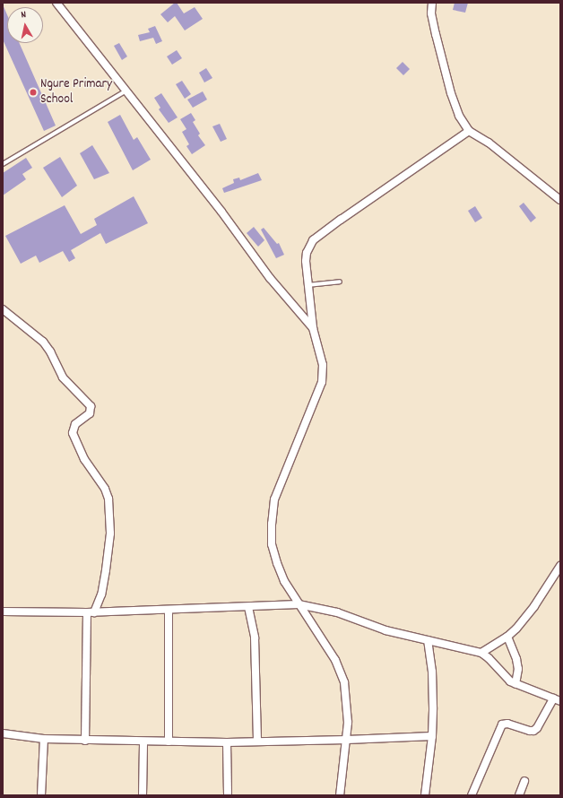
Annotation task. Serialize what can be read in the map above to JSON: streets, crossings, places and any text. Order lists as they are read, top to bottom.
{
  "places": ["Ngure Primary School"],
  "north": "top"
}
